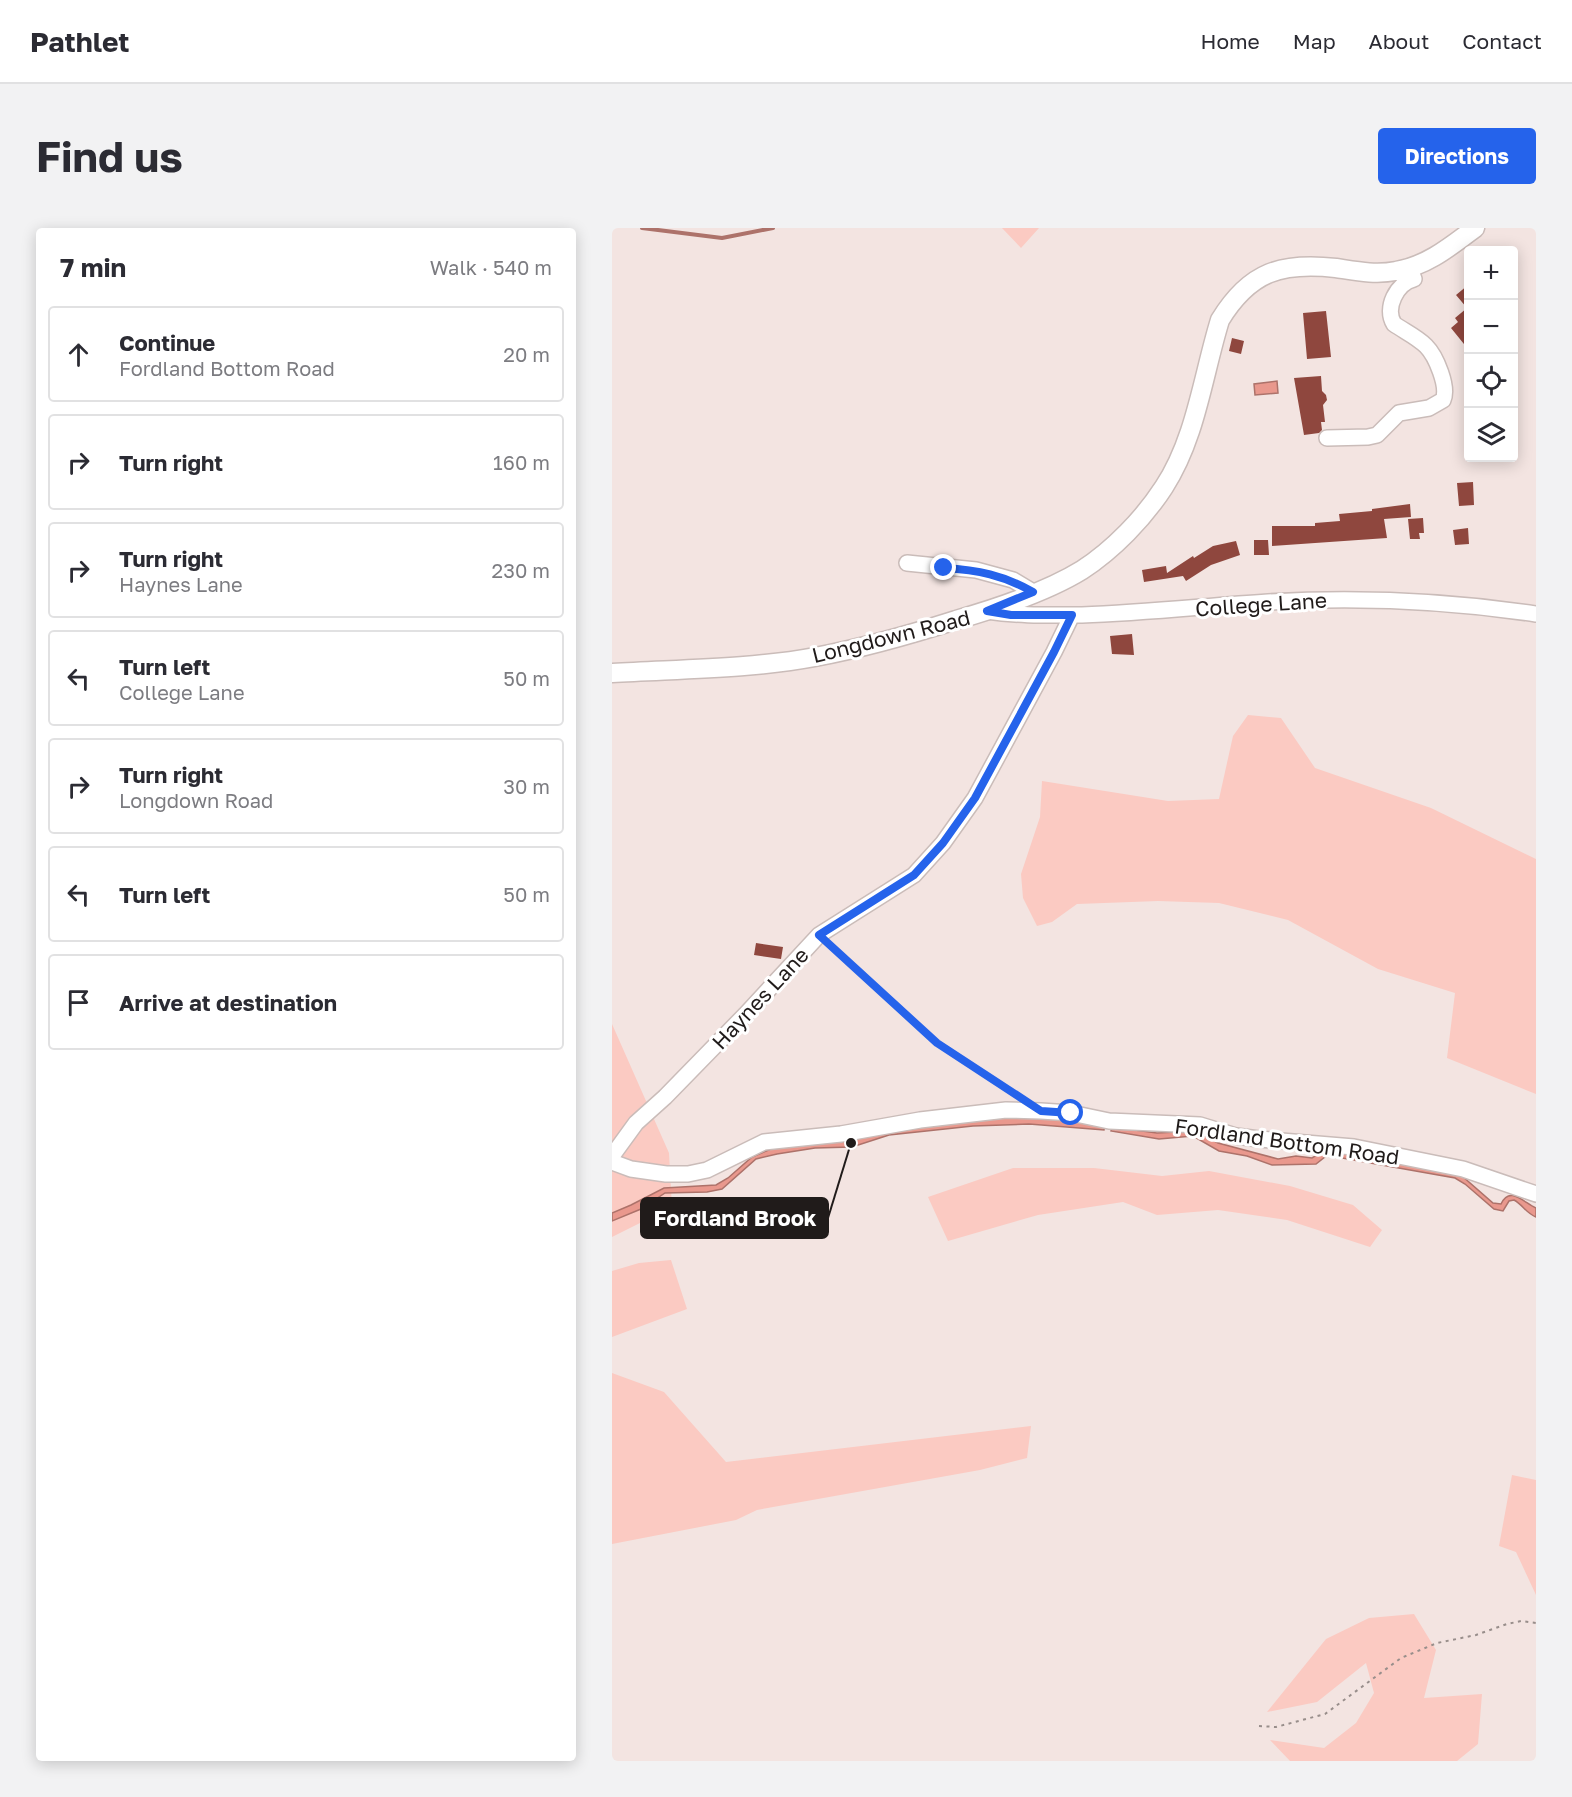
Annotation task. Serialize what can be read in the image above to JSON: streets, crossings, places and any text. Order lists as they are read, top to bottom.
{
  "streets": {
    "main road": ["Longdown Road"],
    "street": ["College Lane", "Haynes Lane", "Fordland Bottom Road"]
  },
  "crossings": [
    ["College Lane", "Longdown Road"],
    ["College Lane", "Haynes Lane"]
  ],
  "places": ["Fordland Brook"],
  "page": {
    "header": "Pathlet",
    "nav": [
      "Home",
      "Map",
      "About",
      "Contact"
    ],
    "buttons": "Directions",
    "title": "Find us",
    "heading": ["7 min", "Walk · 540 m"],
    "map_buttons": ["+", "−"],
    "list": [
      ["Continue", "Fordland Bottom Road", "20 m"],
      ["Turn right", "160 m"],
      ["Turn right", "Haynes Lane", "230 m"],
      ["Turn left", "College Lane", "50 m"],
      ["Turn right", "Longdown Road", "30 m"],
      ["Turn left", "50 m"],
      "Arrive at destination"
    ]
  }
}
